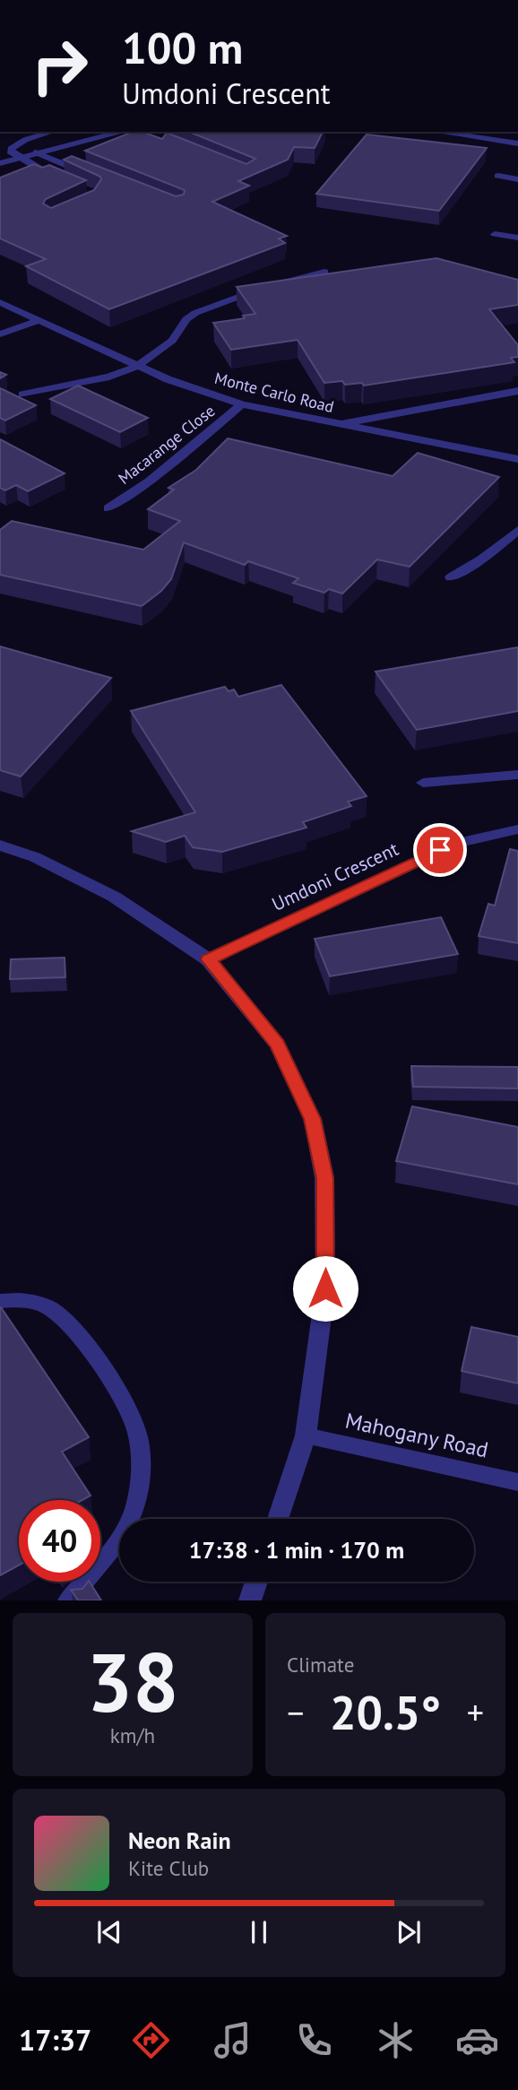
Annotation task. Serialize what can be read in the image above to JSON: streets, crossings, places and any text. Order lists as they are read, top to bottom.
{
  "streets": {
    "lane": [
      "Monte Carlo Road",
      "Macarange Close",
      "Umdoni Crescent",
      "Mahogany Road"
    ]
  },
  "crossings": [
    ["Monte Carlo Road", "Macarange Close"]
  ],
  "page": {
    "turn": ["100 m", "Umdoni Crescent"],
    "limit": "40",
    "trip": "17:38 · 1 min · 170 m",
    "tile": [
      ["38", "km/h"],
      "Climate"
    ],
    "heat": ["−", "20.5°", "+"],
    "song": ["Neon Rain", "Kite Club"],
    "tabs": "17:37"
  }
}
